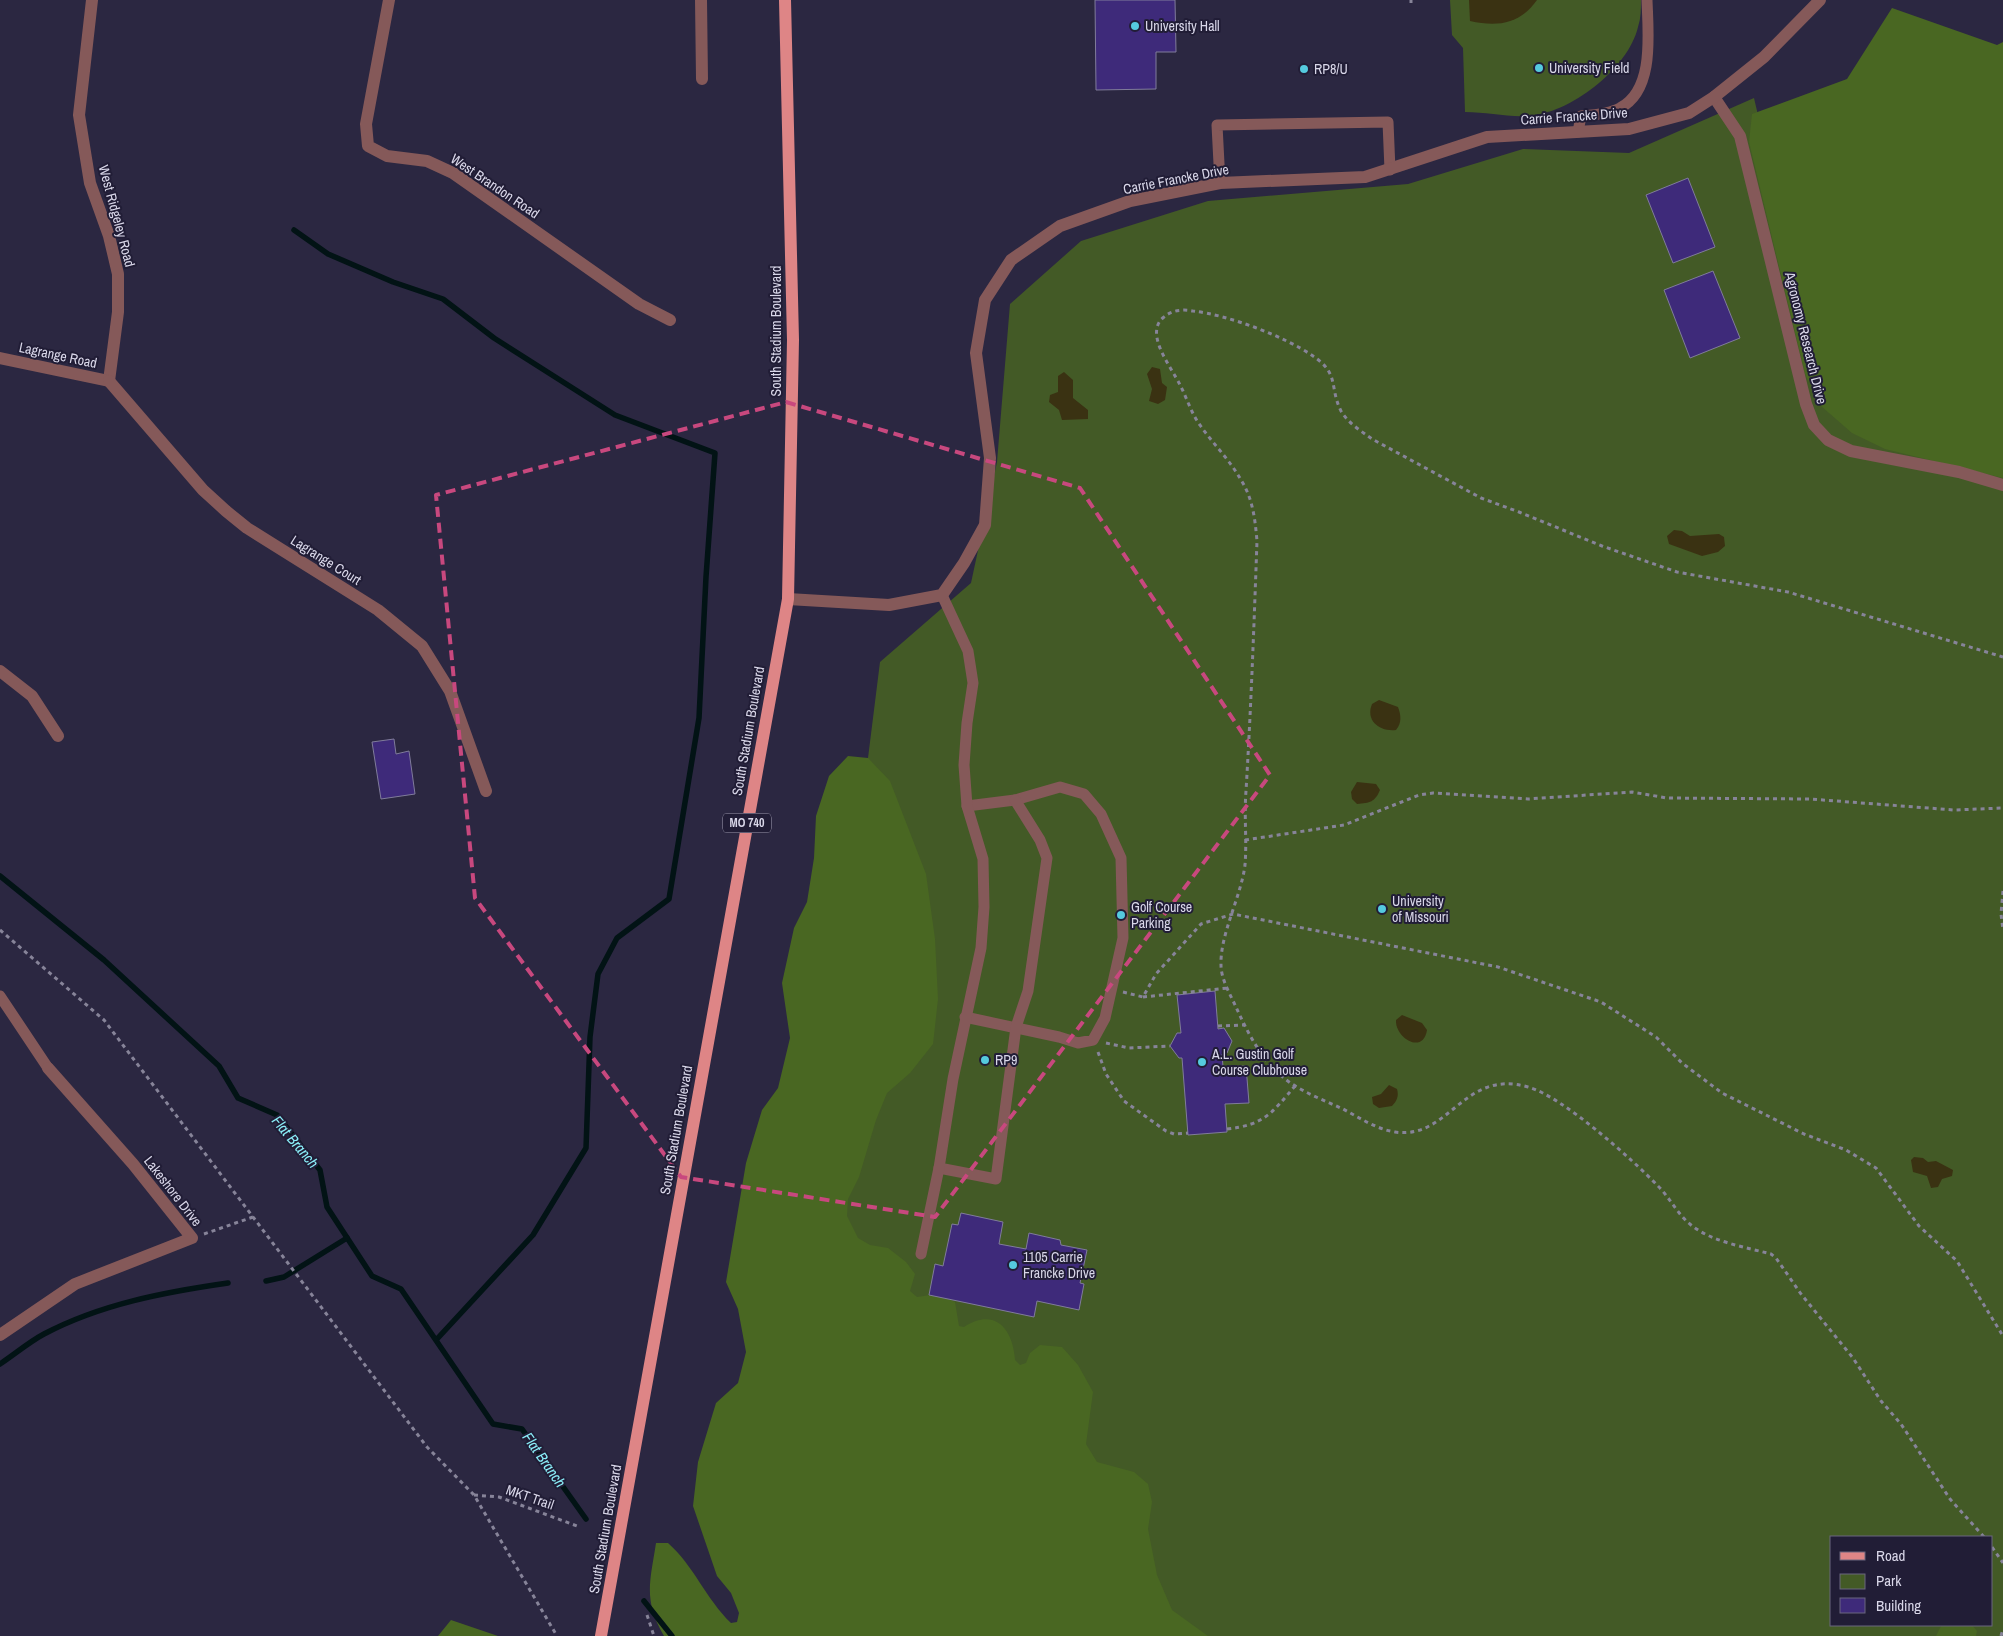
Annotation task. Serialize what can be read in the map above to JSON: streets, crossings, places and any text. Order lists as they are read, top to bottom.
{
  "streets": {
    "main road": ["South Stadium Boulevard", "MO 740"],
    "street": [
      "Carrie Francke Drive",
      "West Brandon Road",
      "West Ridgeley Road",
      "Agronomy Research Drive",
      "Lagrange Road",
      "Lagrange Court",
      "Lakeshore Drive"
    ],
    "path": ["MKT Trail"]
  },
  "crossings": [
    ["Carrie Francke Drive", "Agronomy Research Drive"],
    ["West Ridgeley Road", "Lagrange Road"],
    ["West Ridgeley Road", "Lagrange Court"],
    ["Lagrange Road", "Lagrange Court"]
  ],
  "water": ["Flat Branch"],
  "places": [
    "University Hall",
    "University Field",
    "RP8/U",
    "University of Missouri",
    "Golf Course Parking",
    "RP9",
    "A.L. Gustin Golf Course Clubhouse",
    "1105 Carrie Francke Drive"
  ],
  "legend": ["Road", "Park", "Building"]
}
